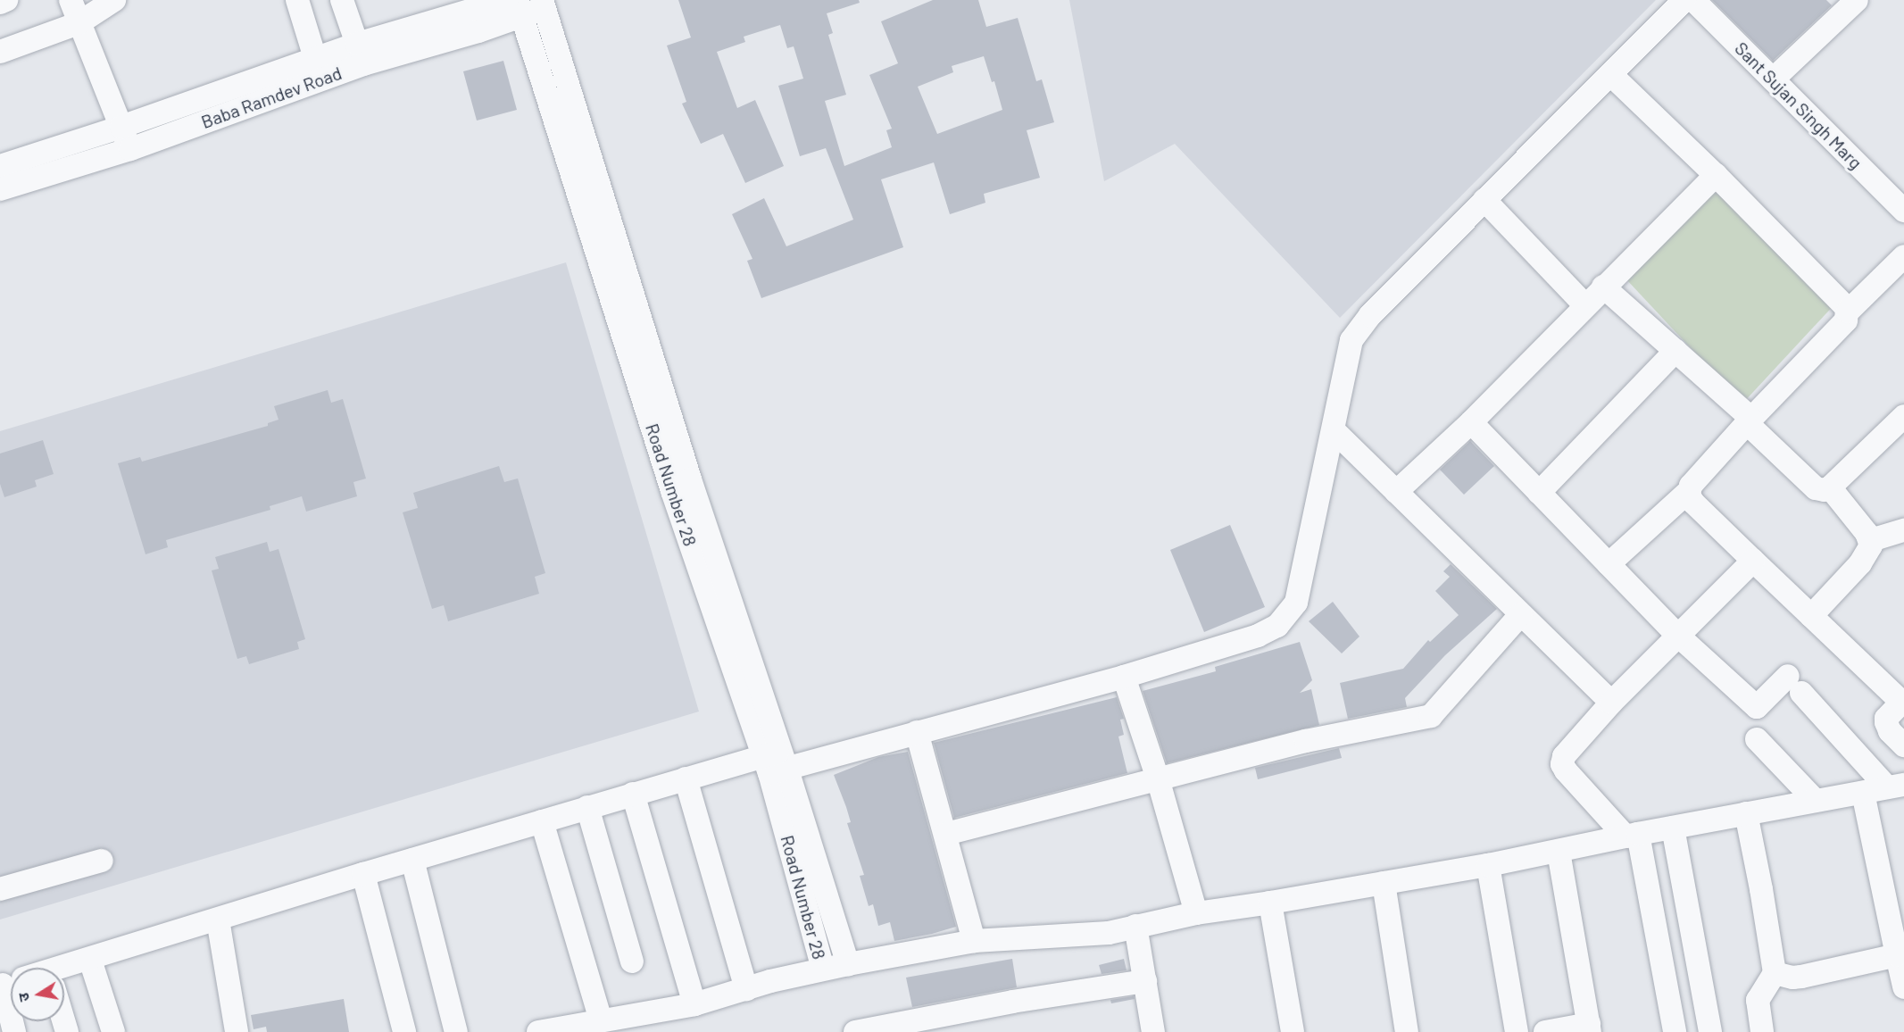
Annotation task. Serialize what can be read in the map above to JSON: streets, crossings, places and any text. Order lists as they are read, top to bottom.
{
  "streets": {
    "street": ["Baba Ramdev Road", "Sant Sujan Singh Marg", "Road Number 28"]
  },
  "crossings": [
    ["Baba Ramdev Road", "Road Number 28"]
  ],
  "north": "left"
}
